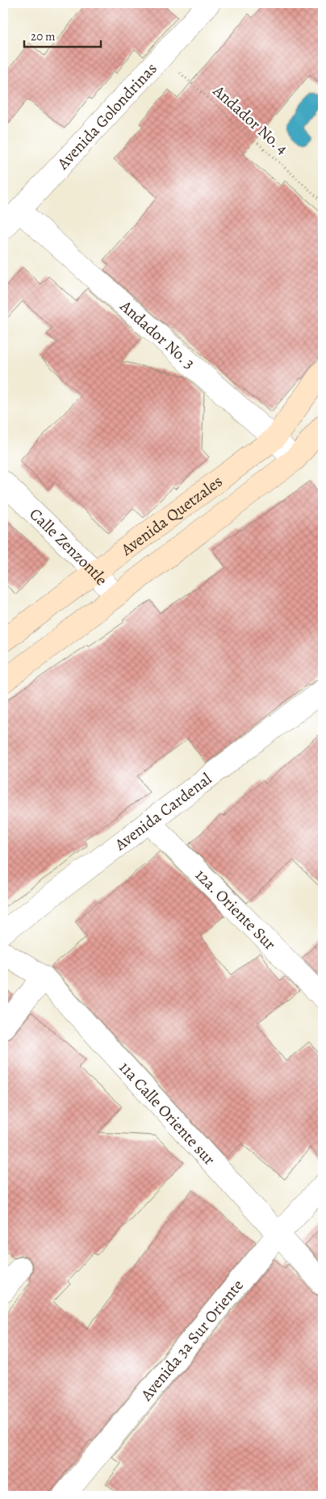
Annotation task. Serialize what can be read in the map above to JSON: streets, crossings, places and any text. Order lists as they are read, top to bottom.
{
  "streets": {
    "main road": ["Avenida Quetzales"],
    "street": [
      "Avenida Golondrinas",
      "Andador No. 3",
      "Calle Zenzontle",
      "Avenida Cardenal",
      "12a. Oriente Sur",
      "11a Calle Oriente sur",
      "Avenida 3a Sur Oriente"
    ],
    "path": ["Andador No. 4"]
  },
  "crossings": [
    ["Avenida Golondrinas", "Andador No. 4"],
    ["Avenida Golondrinas", "Andador No. 3"],
    ["Andador No. 3", "Avenida Quetzales"],
    ["Avenida Quetzales", "Calle Zenzontle"],
    ["Avenida Cardenal", "12a. Oriente Sur"],
    ["11a Calle Oriente sur", "Avenida 3a Sur Oriente"]
  ],
  "scale_bar": "20 m"
}
